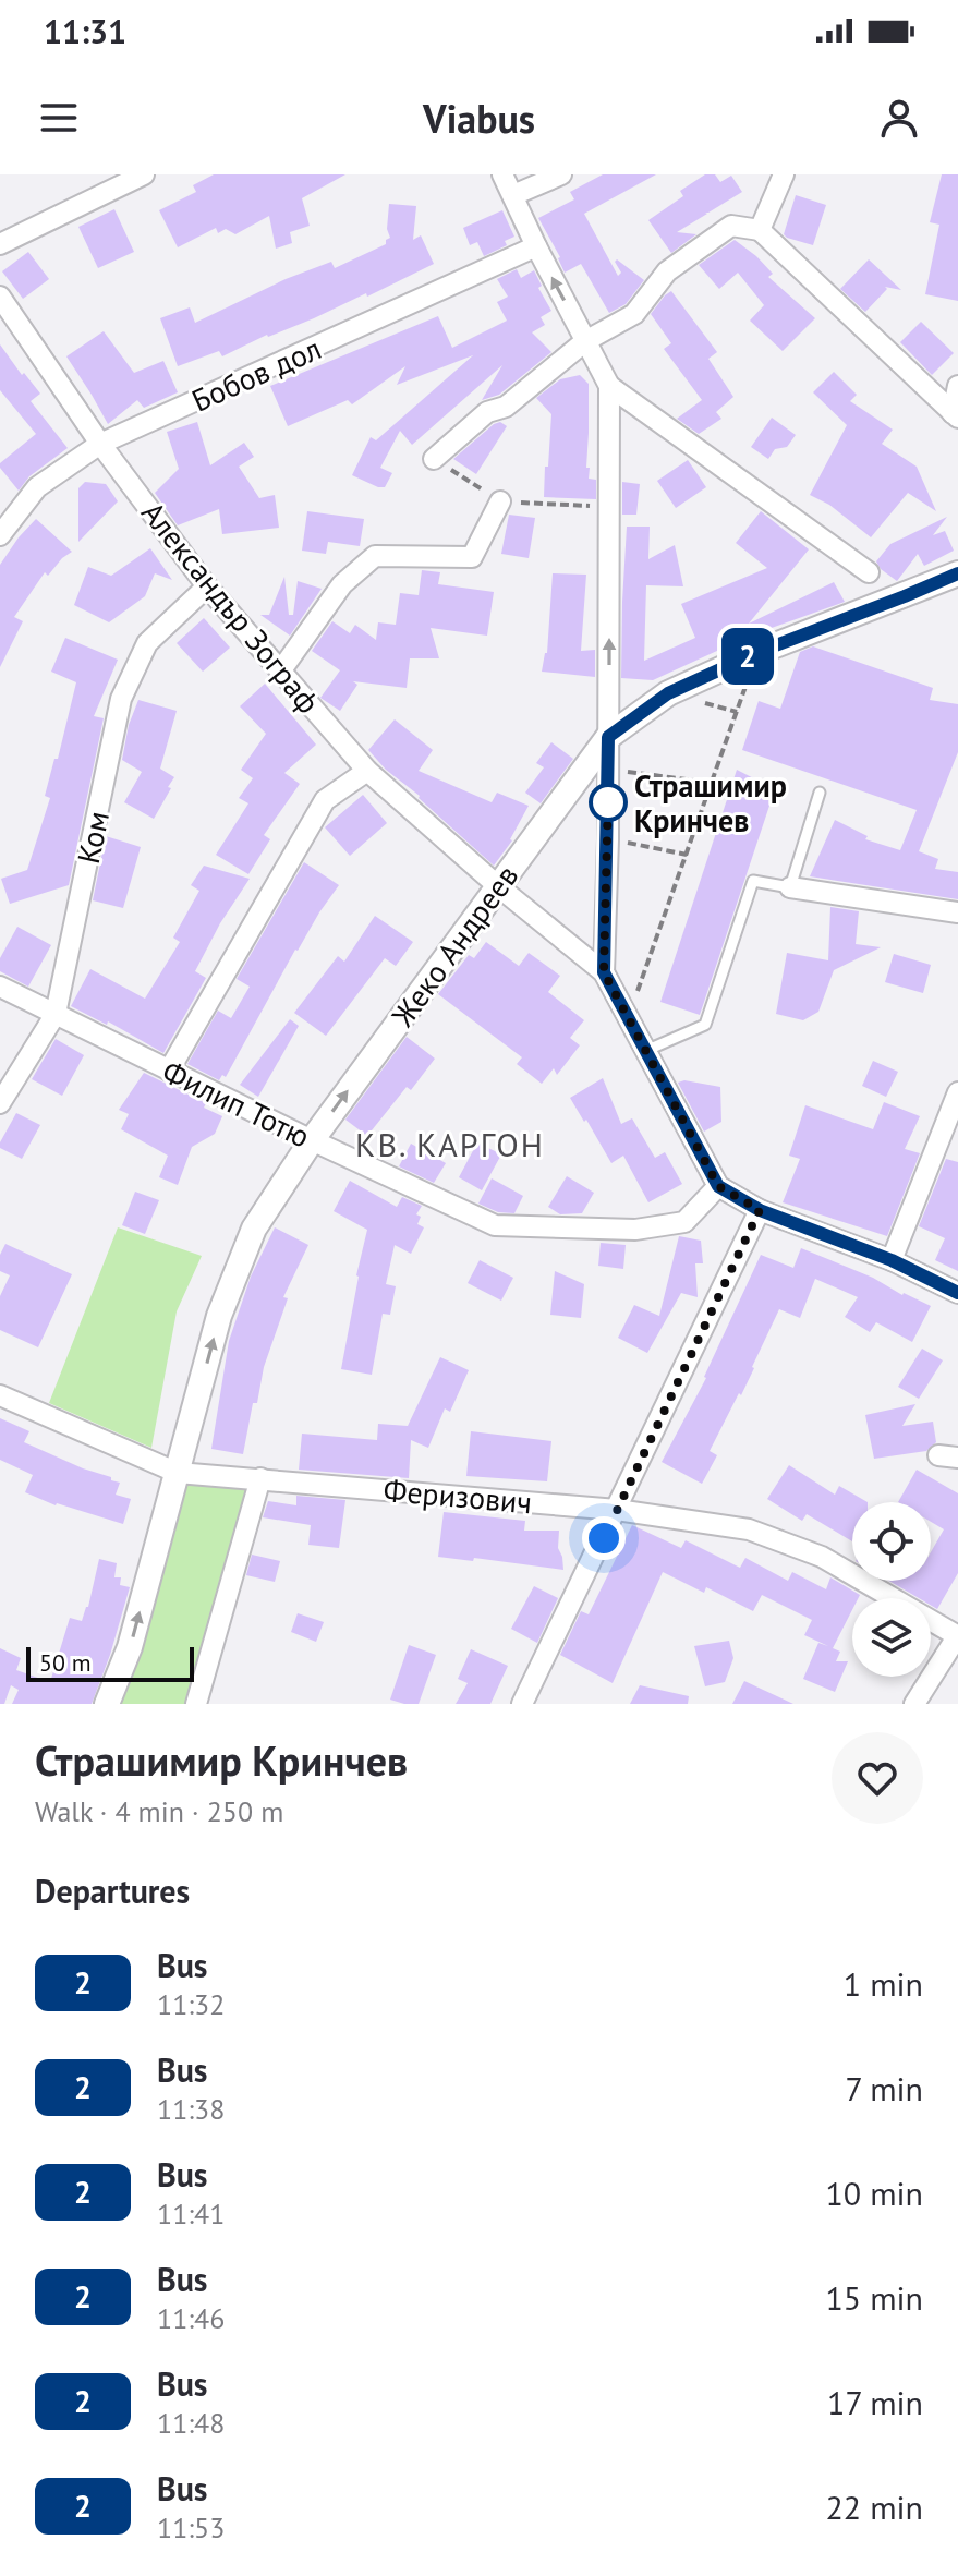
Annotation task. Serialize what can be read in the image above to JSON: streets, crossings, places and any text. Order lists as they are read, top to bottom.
{
  "streets": {
    "street": [
      "Бобов дол",
      "Александър Зограф",
      "Ком",
      "Жеко Андреев",
      "Филип Тотю",
      "Феризович"
    ]
  },
  "crossings": [
    ["Бобов дол", "Александър Зограф"],
    ["Александър Зограф", "Ком"],
    ["Александър Зограф", "Жеко Андреев"],
    ["Ком", "Филип Тотю"],
    ["Жеко Андреев", "Филип Тотю"],
    ["Жеко Андреев", "Феризович"]
  ],
  "districts": ["КВ. КАРГОН"],
  "places": ["Страшимир Кринчев"],
  "lines": ["bus line 2"],
  "scale_bar": "50 m",
  "page": {
    "status": "11:31",
    "header": "Viabus",
    "on_map": "2",
    "scale": "50 m",
    "heading": [
      ["Страшимир Кринчев", "Walk · 4 min · 250 m"],
      "Departures"
    ],
    "list": [
      {
        "mark": "2",
        "name": "Bus",
        "note": "11:32",
        "value": "1 min"
      },
      {
        "mark": "2",
        "name": "Bus",
        "note": "11:38",
        "value": "7 min"
      },
      {
        "mark": "2",
        "name": "Bus",
        "note": "11:41",
        "value": "10 min"
      },
      {
        "mark": "2",
        "name": "Bus",
        "note": "11:46",
        "value": "15 min"
      },
      {
        "mark": "2",
        "name": "Bus",
        "note": "11:48",
        "value": "17 min"
      },
      {
        "mark": "2",
        "name": "Bus",
        "note": "11:53",
        "value": "22 min"
      }
    ]
  }
}
